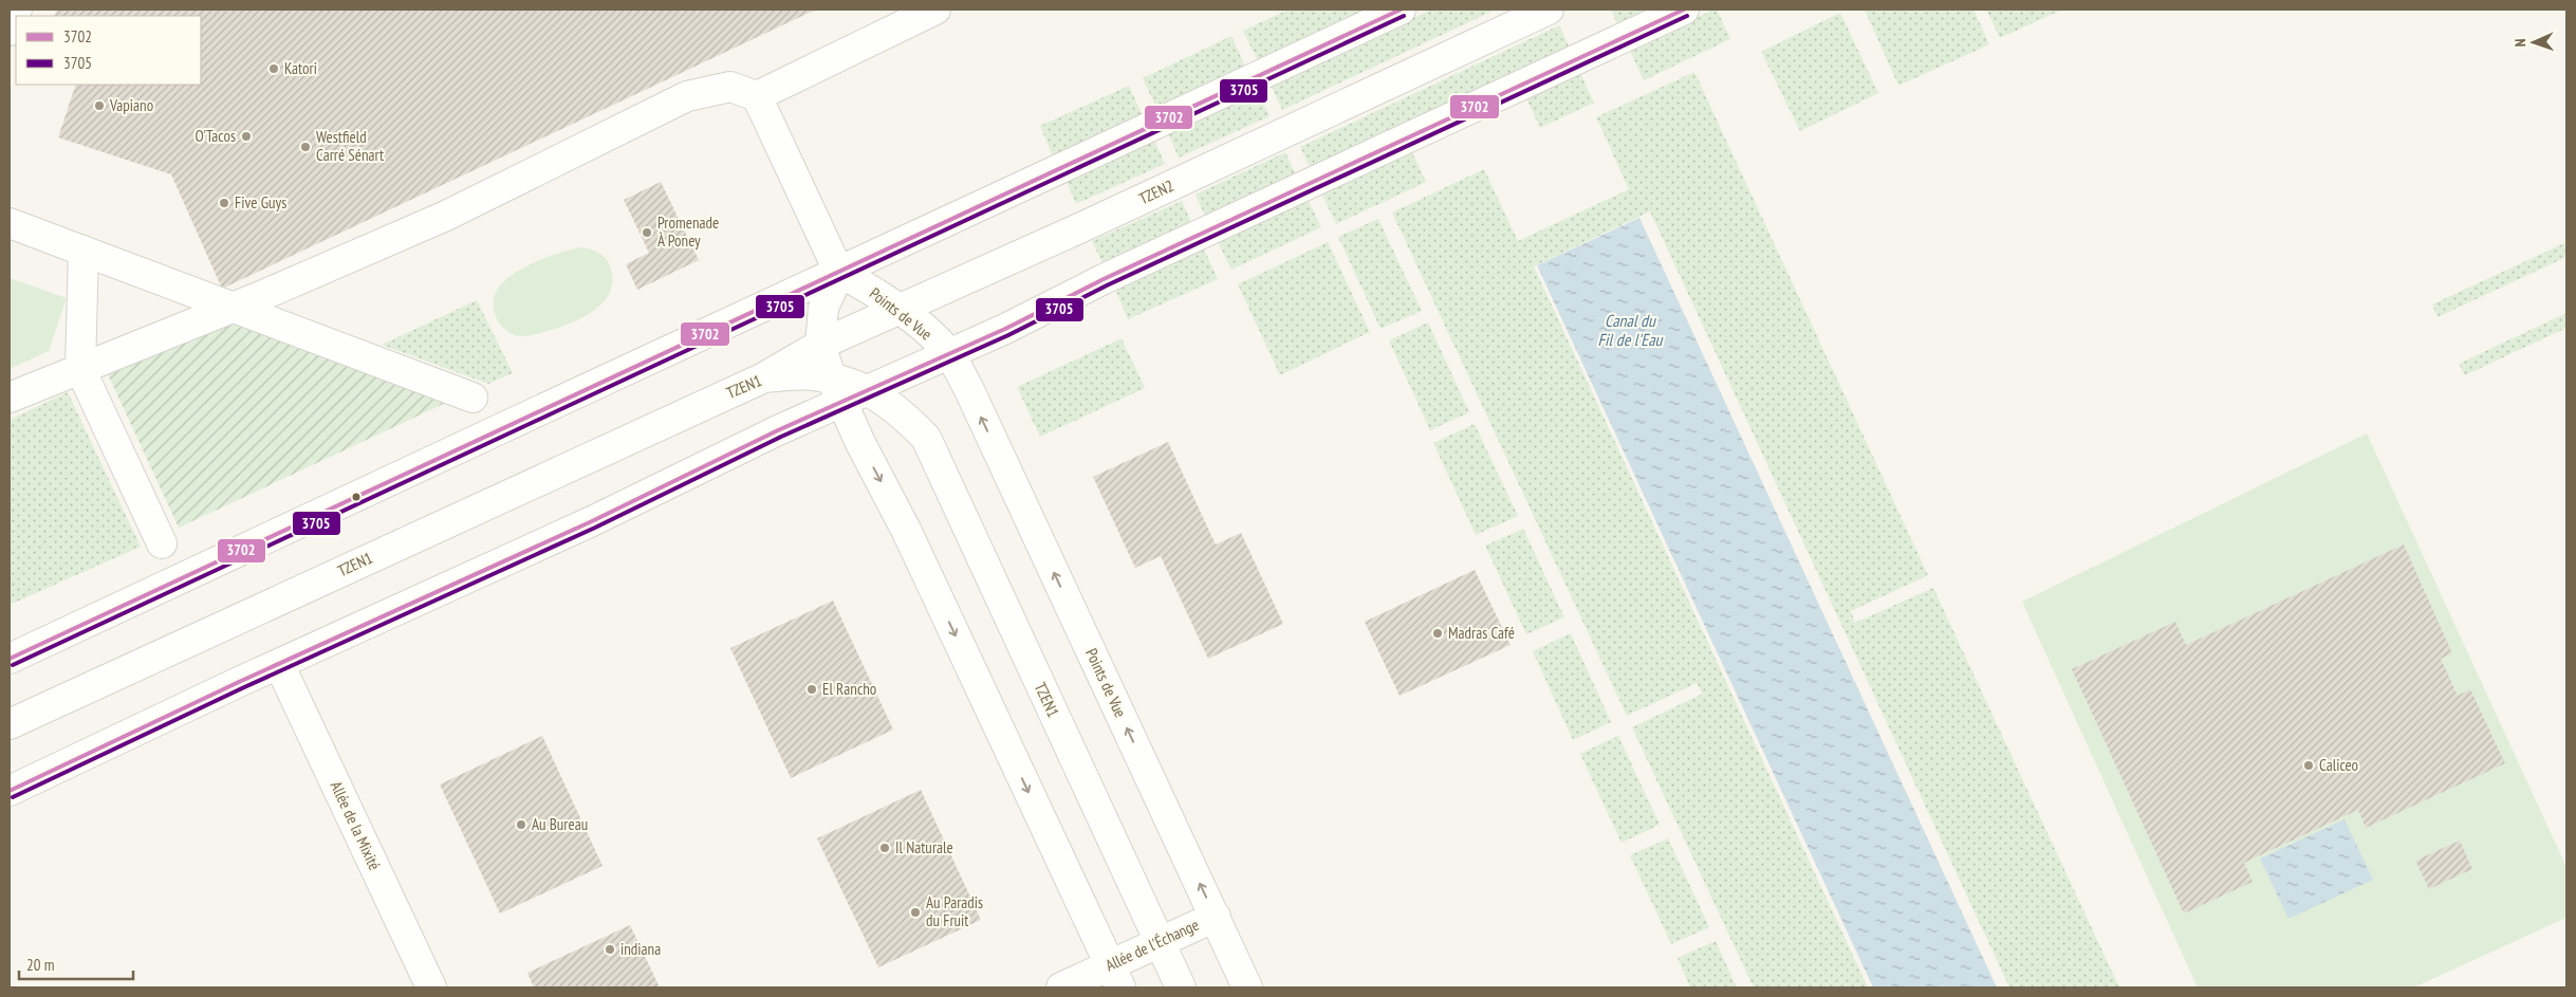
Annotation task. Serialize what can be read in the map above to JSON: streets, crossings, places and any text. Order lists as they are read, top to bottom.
{
  "streets": {
    "street": [
      "TZEN2",
      "Points de Vue",
      "TZEN1",
      "Allée de la Mixité",
      "Allée de l'Échange"
    ]
  },
  "crossings": [
    ["TZEN2", "Points de Vue"],
    ["TZEN2", "TZEN1"],
    ["Points de Vue", "Allée de l'Échange"],
    ["TZEN1", "Allée de l'Échange"]
  ],
  "water": ["Canal du Fil de l'Eau"],
  "places": [
    "Katori",
    "Vapiano",
    "O'Tacos",
    "Westfield Carré Sénart",
    "Five Guys",
    "Promenade À Poney",
    "Madras Café",
    "El Rancho",
    "Caliceo",
    "Au Bureau",
    "Il Naturale",
    "Au Paradis du Fruit",
    "indiana"
  ],
  "lines": ["transit line 3702", "transit line 3705"],
  "legend": ["3702", "3705"],
  "scale_bar": "20 m",
  "north": "left"
}
